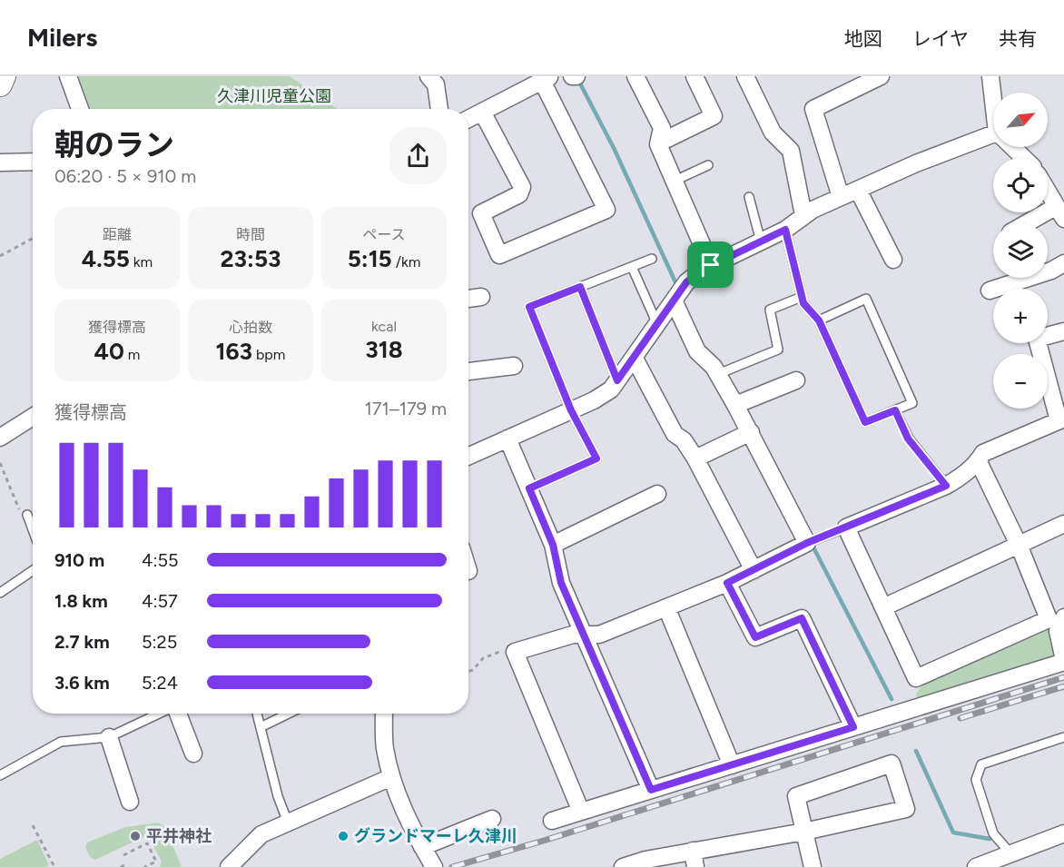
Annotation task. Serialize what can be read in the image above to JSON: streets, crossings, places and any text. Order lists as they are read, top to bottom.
{
  "parks": ["久津川児童公園"],
  "places": ["平井神社", "グランドマーレ久津川"],
  "north": "top right",
  "page": {
    "header": "Milers",
    "nav": ["地図", "レイヤ", "共有"],
    "map_buttons": ["+", "−"],
    "heading": ["朝のラン", "06:20 · 5 × 910 m"],
    "stats": [
      ["距離", "4.55 km"],
      ["時間", "23:53"],
      ["ペース", "5:15 /km"],
      ["獲得標高", "40 m"],
      ["心拍数", "163 bpm"],
      ["kcal", "318"]
    ],
    "chart": ["獲得標高", "171–179 m"],
    "list": [
      {
        "name": "910 m",
        "note": "4:55"
      },
      {
        "name": "1.8 km",
        "note": "4:57"
      },
      {
        "name": "2.7 km",
        "note": "5:25"
      },
      {
        "name": "3.6 km",
        "note": "5:24"
      }
    ]
  }
}
